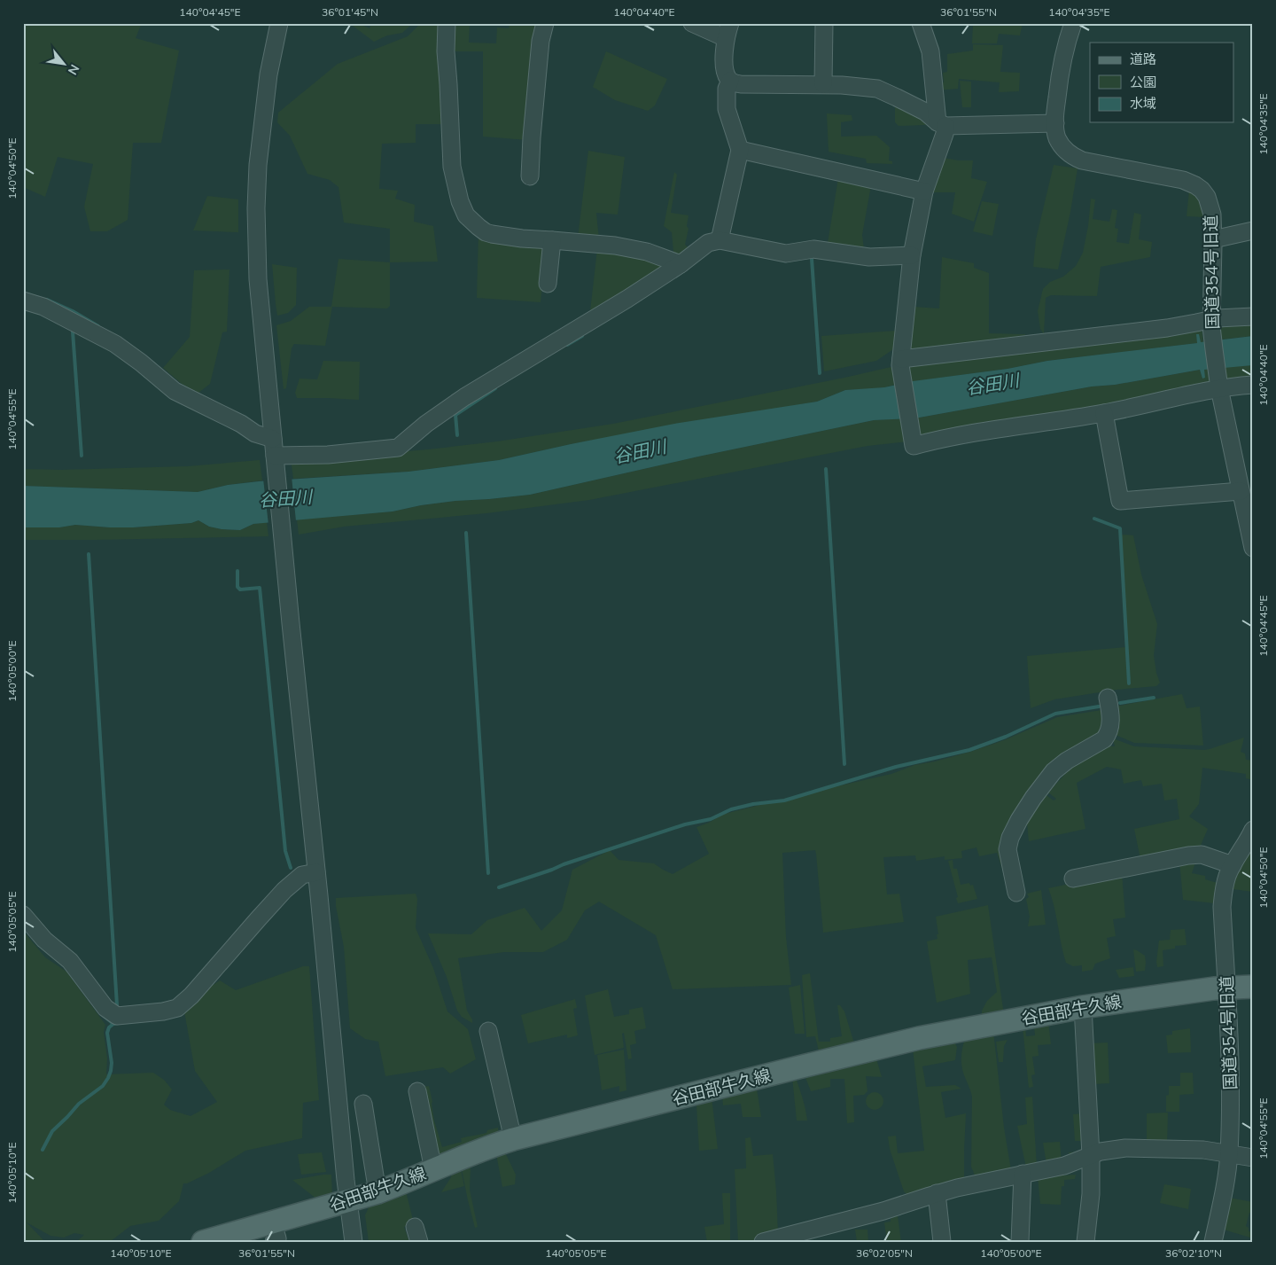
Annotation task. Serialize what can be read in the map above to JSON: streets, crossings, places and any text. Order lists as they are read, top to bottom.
{
  "streets": {
    "main road": ["谷田部牛久線"],
    "street": ["国道354号旧道"]
  },
  "crossings": [
    ["国道354号旧道", "谷田部牛久線"]
  ],
  "water": ["谷田川"],
  "legend": ["道路", "公園", "水域"],
  "north": "bottom right",
  "coordinates": [
    "140°04'45\"E",
    "36°01'45\"N",
    "140°04'40\"E",
    "36°01'55\"N",
    "140°04'35\"E",
    "140°04'50\"E",
    "140°04'55\"E",
    "140°05'00\"E",
    "140°05'05\"E",
    "140°05'10\"E",
    "36°02'05\"N",
    "36°02'10\"N"
  ]
}
